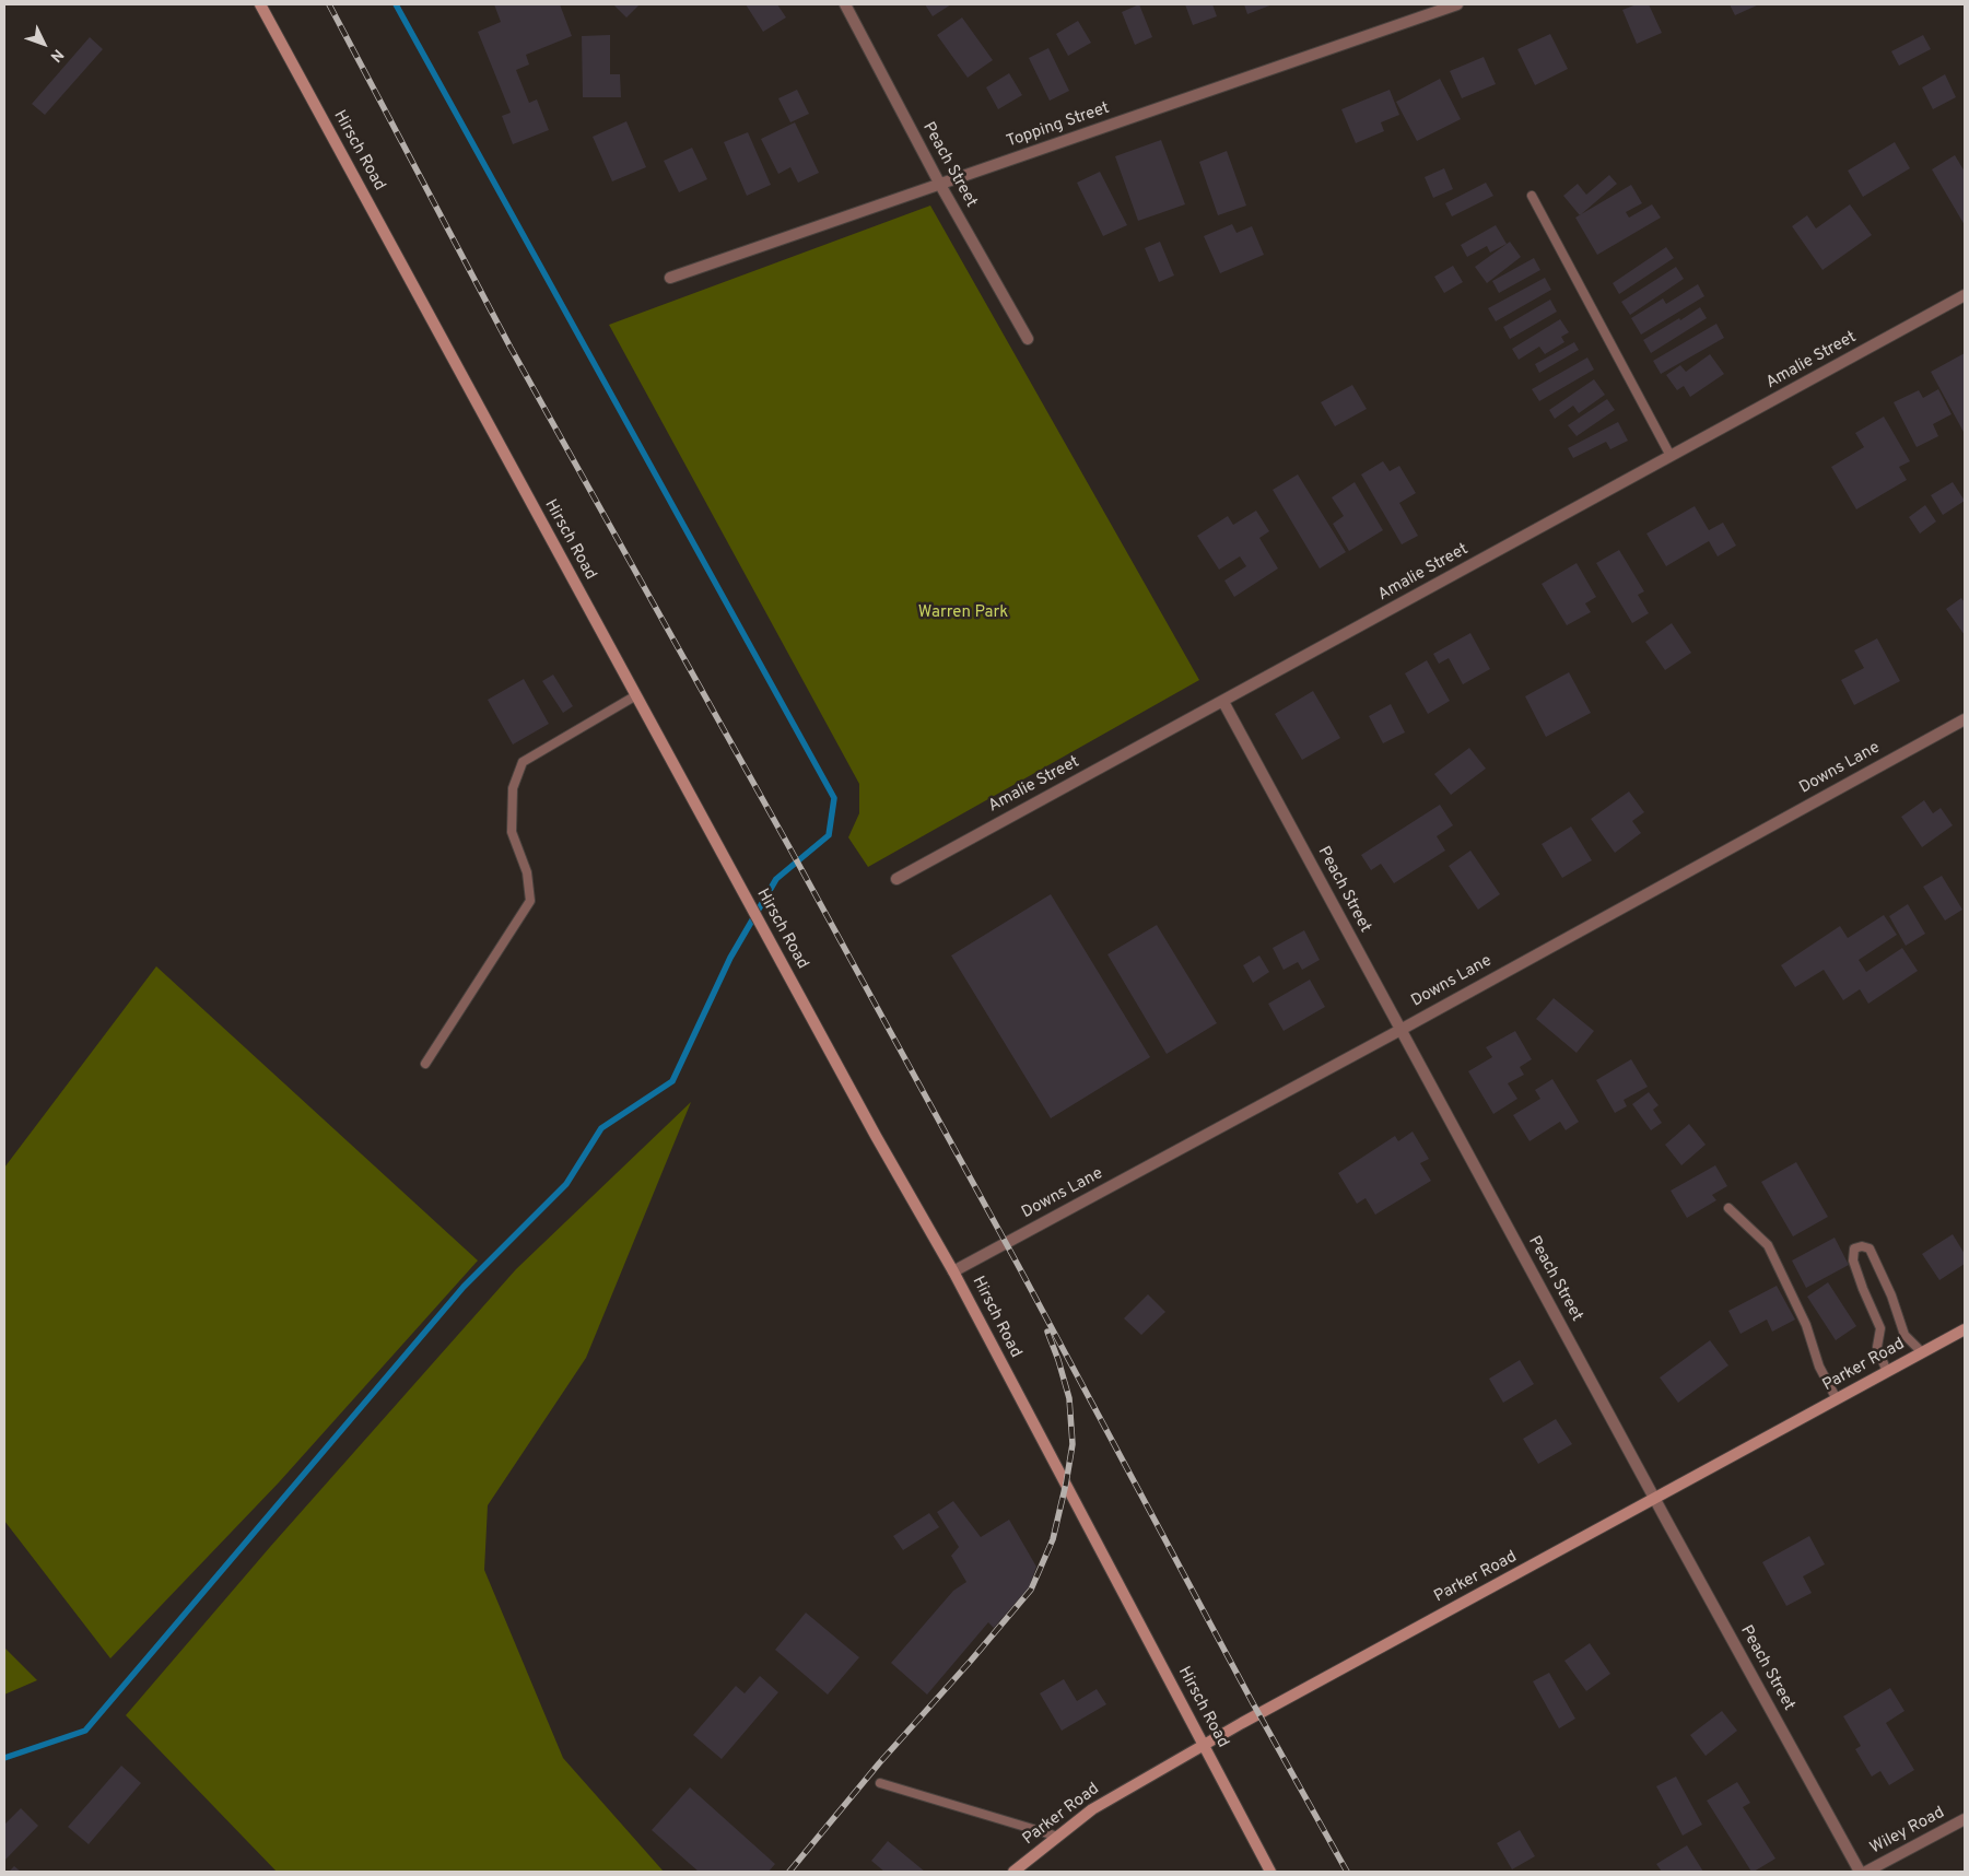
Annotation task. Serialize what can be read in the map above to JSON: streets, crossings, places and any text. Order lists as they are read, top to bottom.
{
  "streets": {
    "main road": ["Hirsch Road", "Parker Road"],
    "street": [
      "Topping Street",
      "Peach Street",
      "Amalie Street",
      "Downs Lane",
      "Wiley Road"
    ]
  },
  "crossings": [
    ["Topping Street", "Peach Street"],
    ["Hirsch Road", "Downs Lane"],
    ["Hirsch Road", "Parker Road"],
    ["Peach Street", "Amalie Street"],
    ["Peach Street", "Downs Lane"],
    ["Peach Street", "Parker Road"]
  ],
  "parks": ["Warren Park"],
  "north": "bottom right"
}
